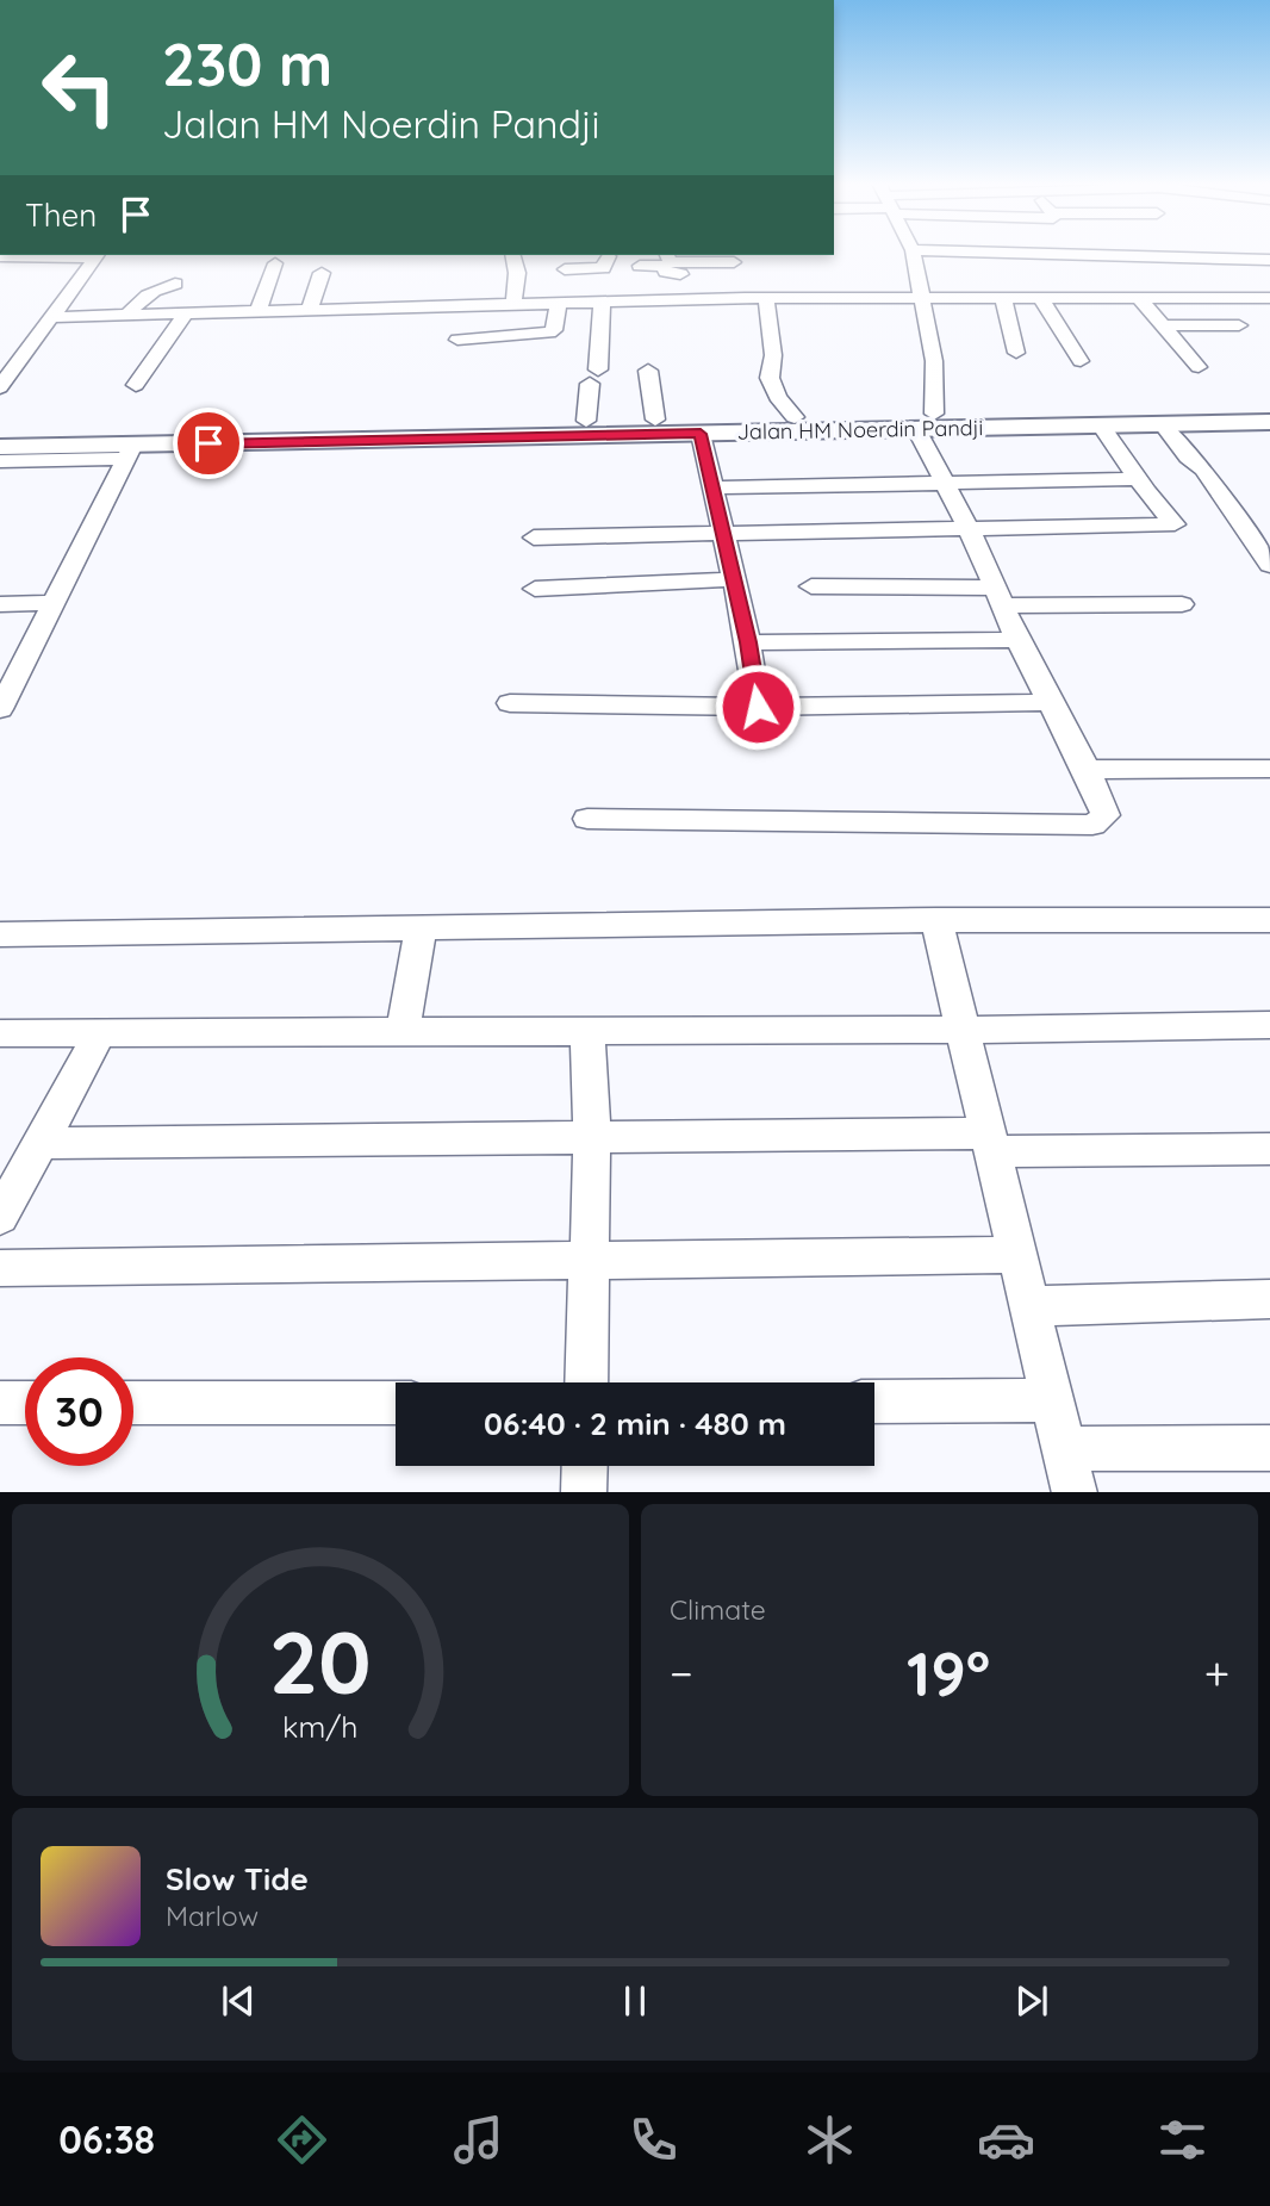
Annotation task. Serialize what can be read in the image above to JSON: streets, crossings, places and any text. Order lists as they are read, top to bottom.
{
  "streets": {
    "main road": ["Jalan HM Noerdin Pandji"]
  },
  "page": {
    "turn": ["230 m", "Jalan HM Noerdin Pandji"],
    "then": "Then",
    "limit": "30",
    "trip": "06:40 · 2 min · 480 m",
    "tile": "Climate",
    "heat": ["−", "19°", "+"],
    "song": ["Slow Tide", "Marlow"],
    "tabs": "06:38",
    "gauge": ["20", "km/h"]
  }
}
